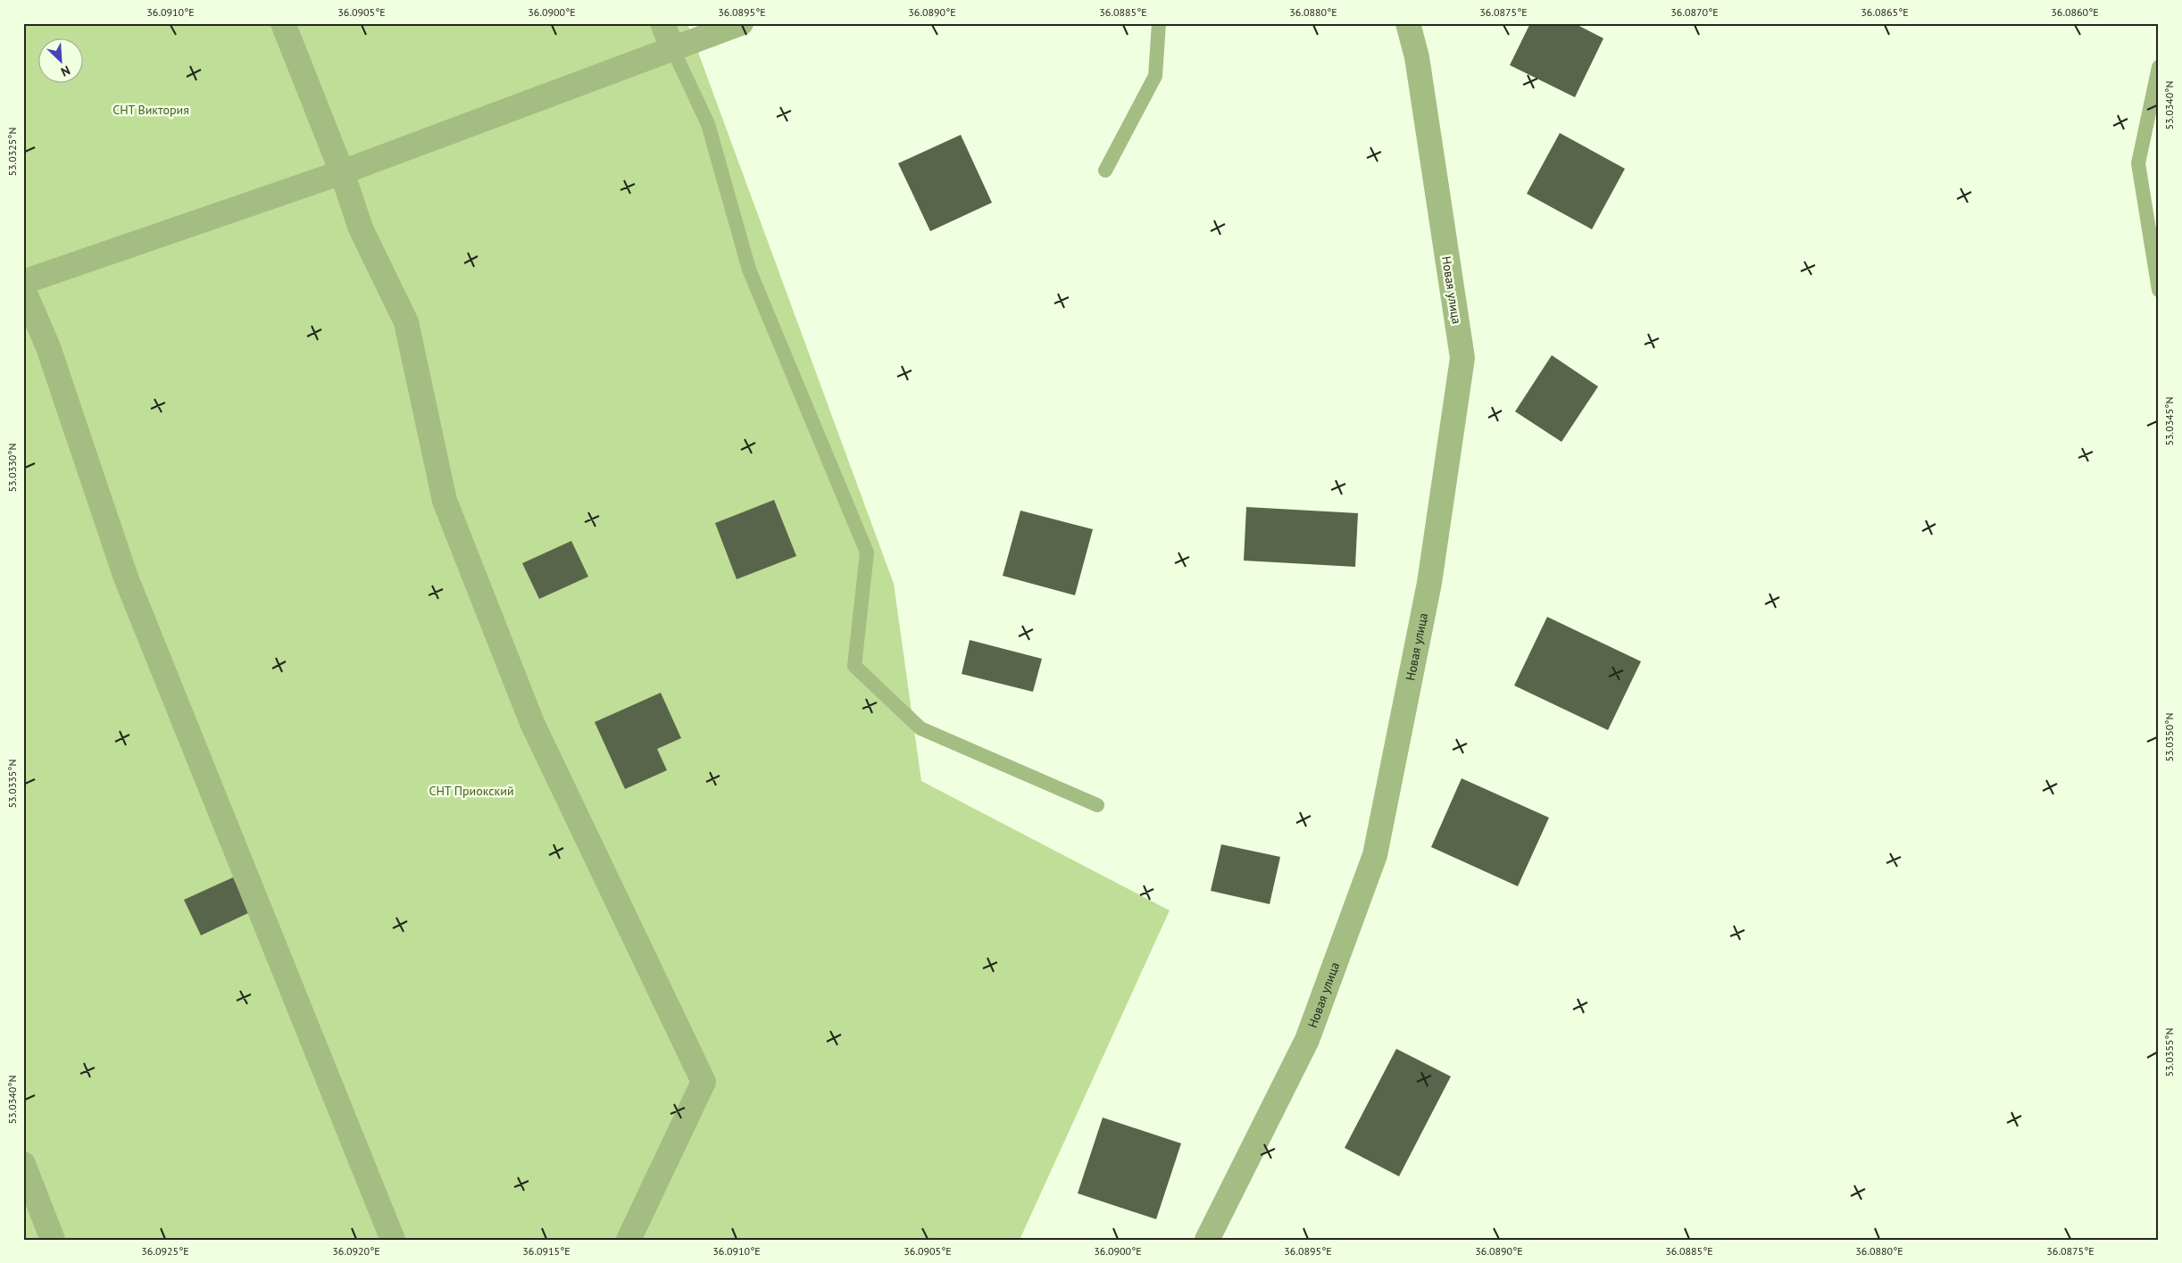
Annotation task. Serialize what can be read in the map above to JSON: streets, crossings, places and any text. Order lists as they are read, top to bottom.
{
  "streets": {
    "street": ["Новая улица"]
  },
  "parks": ["СНТ Виктория", "СНТ Приокский"],
  "north": "bottom right",
  "coordinates": [
    "36.0910°E",
    "36.0905°E",
    "36.0900°E",
    "36.0895°E",
    "36.0890°E",
    "36.0885°E",
    "36.0880°E",
    "36.0875°E",
    "36.0870°E",
    "36.0865°E",
    "36.0860°E",
    "53.0340°N",
    "53.0325°N",
    "53.0345°N",
    "53.0330°N",
    "53.0350°N",
    "53.0335°N",
    "53.0355°N",
    "36.0925°E",
    "36.0920°E",
    "36.0915°E"
  ]
}
